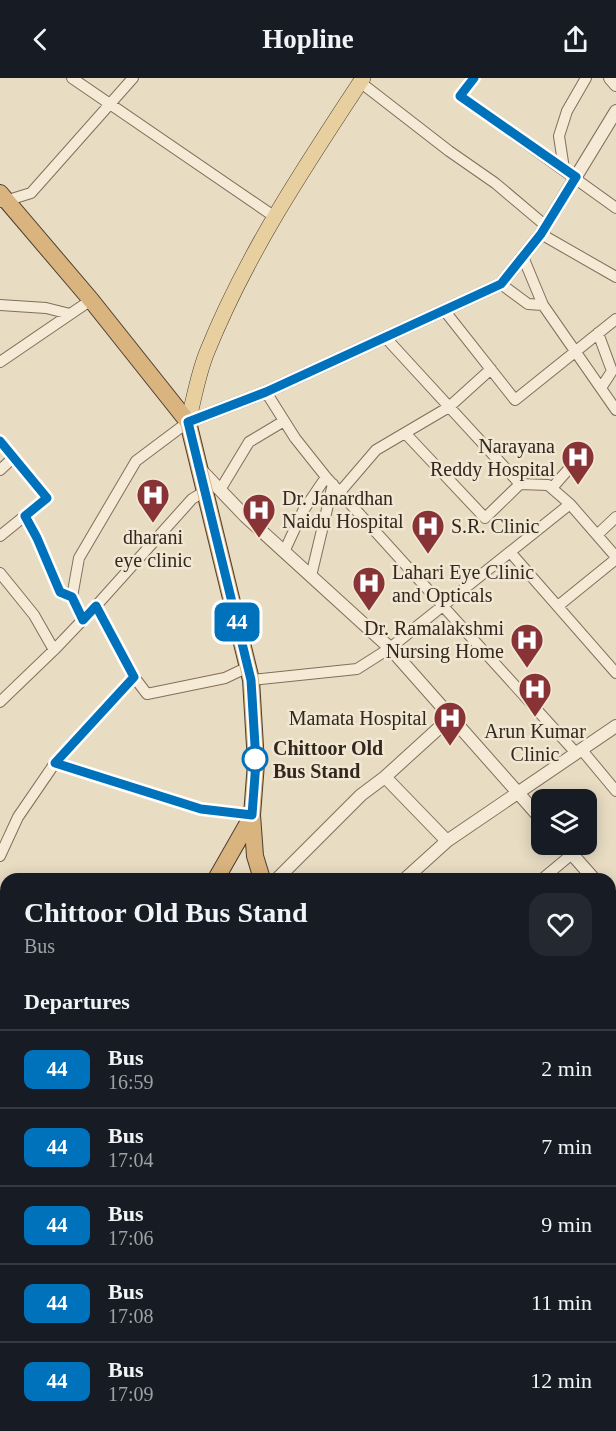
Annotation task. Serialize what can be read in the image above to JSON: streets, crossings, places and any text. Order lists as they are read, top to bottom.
{
  "places": {
    "hospital": [
      "Narayana Reddy Hospital",
      "dharani eye clinic",
      "Dr. Janardhan Naidu Hospital",
      "S.R. Clinic",
      "Lahari Eye Clinic and Opticals",
      "Dr. Ramalakshmi Nursing Home",
      "Arun Kumar Clinic",
      "Mamata Hospital"
    ],
    "other": ["Chittoor Old Bus Stand"]
  },
  "lines": ["bus line 44"],
  "page": {
    "header": "Hopline",
    "on_map": "44",
    "heading": [
      ["Chittoor Old Bus Stand", "Bus"],
      "Departures"
    ],
    "list": [
      {
        "mark": "44",
        "name": "Bus",
        "note": "16:59",
        "value": "2 min"
      },
      {
        "mark": "44",
        "name": "Bus",
        "note": "17:04",
        "value": "7 min"
      },
      {
        "mark": "44",
        "name": "Bus",
        "note": "17:06",
        "value": "9 min"
      },
      {
        "mark": "44",
        "name": "Bus",
        "note": "17:08",
        "value": "11 min"
      },
      {
        "mark": "44",
        "name": "Bus",
        "note": "17:09",
        "value": "12 min"
      }
    ]
  }
}
